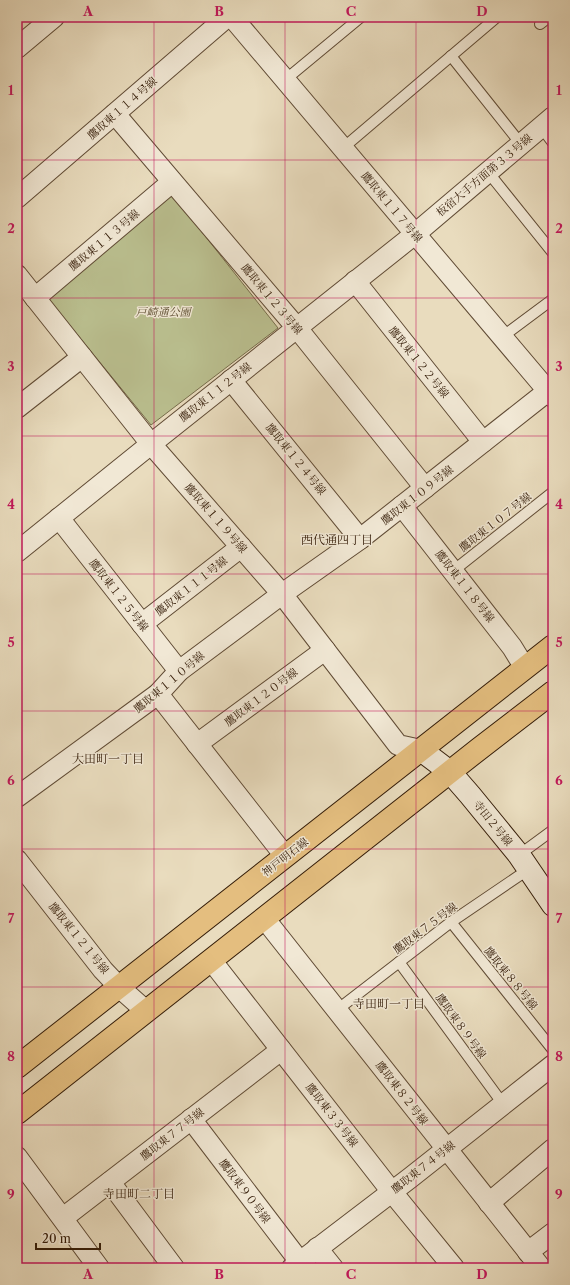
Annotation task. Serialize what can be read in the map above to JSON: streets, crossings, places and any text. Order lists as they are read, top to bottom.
{
  "streets": {
    "main road": ["神戸明石線"],
    "street": [
      "鷹取東１１４号線",
      "板宿大手方面第３３号線",
      "鷹取東１１７号線",
      "鷹取東１１３号線",
      "鷹取東１２３号線",
      "鷹取東１２２号線",
      "鷹取東１１２号線",
      "鷹取東１２４号線",
      "鷹取東１０９号線",
      "鷹取東１１９号線",
      "鷹取東１１１号線",
      "鷹取東１１８号線",
      "鷹取東１２５号線",
      "鷹取東１１０号線",
      "鷹取東１２０号線",
      "寺田２号線",
      "鷹取東１２１号線",
      "鷹取東８２号線",
      "鷹取東３３号線",
      "鷹取東７７号線",
      "鷹取東７４号線",
      "鷹取東９０号線"
    ],
    "lane": [
      "鷹取東１０７号線",
      "鷹取東７５号線",
      "鷹取東８８号線",
      "鷹取東８９号線"
    ]
  },
  "crossings": [
    ["鷹取東１１４号線", "鷹取東１２３号線"],
    ["板宿大手方面第３３号線", "鷹取東１１７号線"],
    ["板宿大手方面第３３号線", "鷹取東１１２号線"],
    ["鷹取東１１７号線", "鷹取東１１２号線"],
    ["鷹取東１１７号線", "鷹取東１０９号線"],
    ["鷹取東１１３号線", "鷹取東１２３号線"],
    ["鷹取東１１３号線", "鷹取東１１９号線"],
    ["鷹取東１２３号線", "鷹取東１１２号線"],
    ["鷹取東１２３号線", "鷹取東１０９号線"],
    ["鷹取東１２２号線", "鷹取東１１２号線"],
    ["鷹取東１２２号線", "鷹取東１０９号線"],
    ["鷹取東１１２号線", "鷹取東１２４号線"],
    ["鷹取東１１２号線", "鷹取東１１９号線"],
    ["鷹取東１１２号線", "鷹取東１２５号線"],
    ["鷹取東１２４号線", "鷹取東１０９号線"],
    ["鷹取東１０９号線", "鷹取東１１９号線"],
    ["鷹取東１０９号線", "鷹取東１１８号線"],
    ["鷹取東１０９号線", "鷹取東１１０号線"],
    ["鷹取東１１９号線", "鷹取東１１１号線"],
    ["鷹取東１１９号線", "鷹取東１１０号線"],
    ["鷹取東１１９号線", "鷹取東１２０号線"],
    ["鷹取東１１９号線", "寺田２号線"],
    ["鷹取東１１９号線", "神戸明石線"],
    ["鷹取東１０７号線", "鷹取東１１８号線"],
    ["鷹取東１１１号線", "鷹取東１２５号線"],
    ["鷹取東１１８号線", "神戸明石線"],
    ["鷹取東１２５号線", "鷹取東１１０号線"],
    ["寺田２号線", "神戸明石線"],
    ["寺田２号線", "鷹取東７５号線"],
    ["神戸明石線", "鷹取東１２１号線"],
    ["鷹取東７５号線", "鷹取東８８号線"],
    ["鷹取東７５号線", "鷹取東８９号線"],
    ["鷹取東７５号線", "鷹取東８２号線"],
    ["鷹取東８８号線", "鷹取東７４号線"],
    ["鷹取東８９号線", "鷹取東７４号線"],
    ["鷹取東８２号線", "鷹取東７４号線"],
    ["鷹取東３３号線", "鷹取東７７号線"],
    ["鷹取東３３号線", "鷹取東７４号線"],
    ["鷹取東７７号線", "鷹取東９０号線"],
    ["鷹取東７４号線", "鷹取東９０号線"]
  ],
  "districts": [
    "西代通四丁目",
    "大田町一丁目",
    "寺田町一丁目",
    "寺田町二丁目"
  ],
  "parks": ["戸崎通公園"],
  "scale_bar": "20 m",
  "grid": {
    "columns": [
      "A",
      "B",
      "C",
      "D"
    ],
    "rows": [
      "1",
      "2",
      "3",
      "4",
      "5",
      "6",
      "7",
      "8",
      "9"
    ]
  }
}
